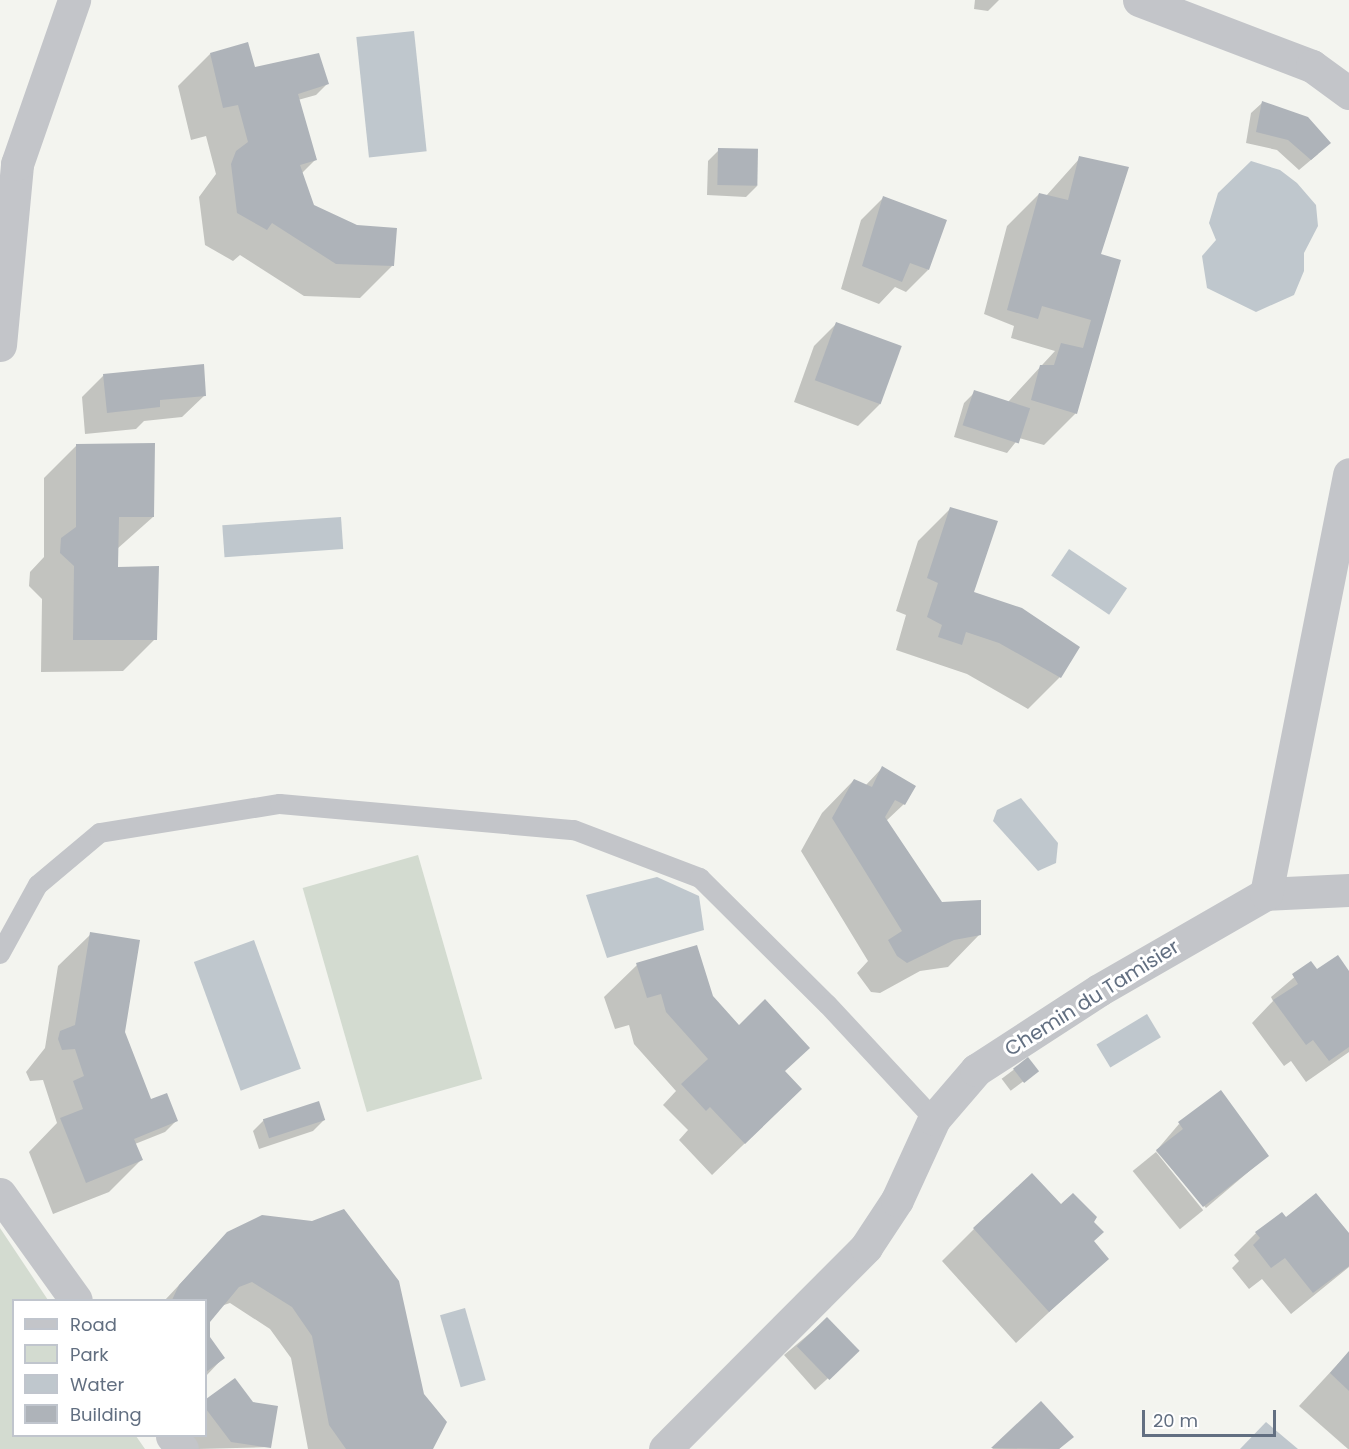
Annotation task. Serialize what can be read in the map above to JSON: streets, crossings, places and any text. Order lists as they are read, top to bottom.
{
  "streets": {
    "street": ["Chemin du Tamisier"]
  },
  "legend": [
    "Road",
    "Park",
    "Water",
    "Building"
  ],
  "scale_bar": "20 m"
}
